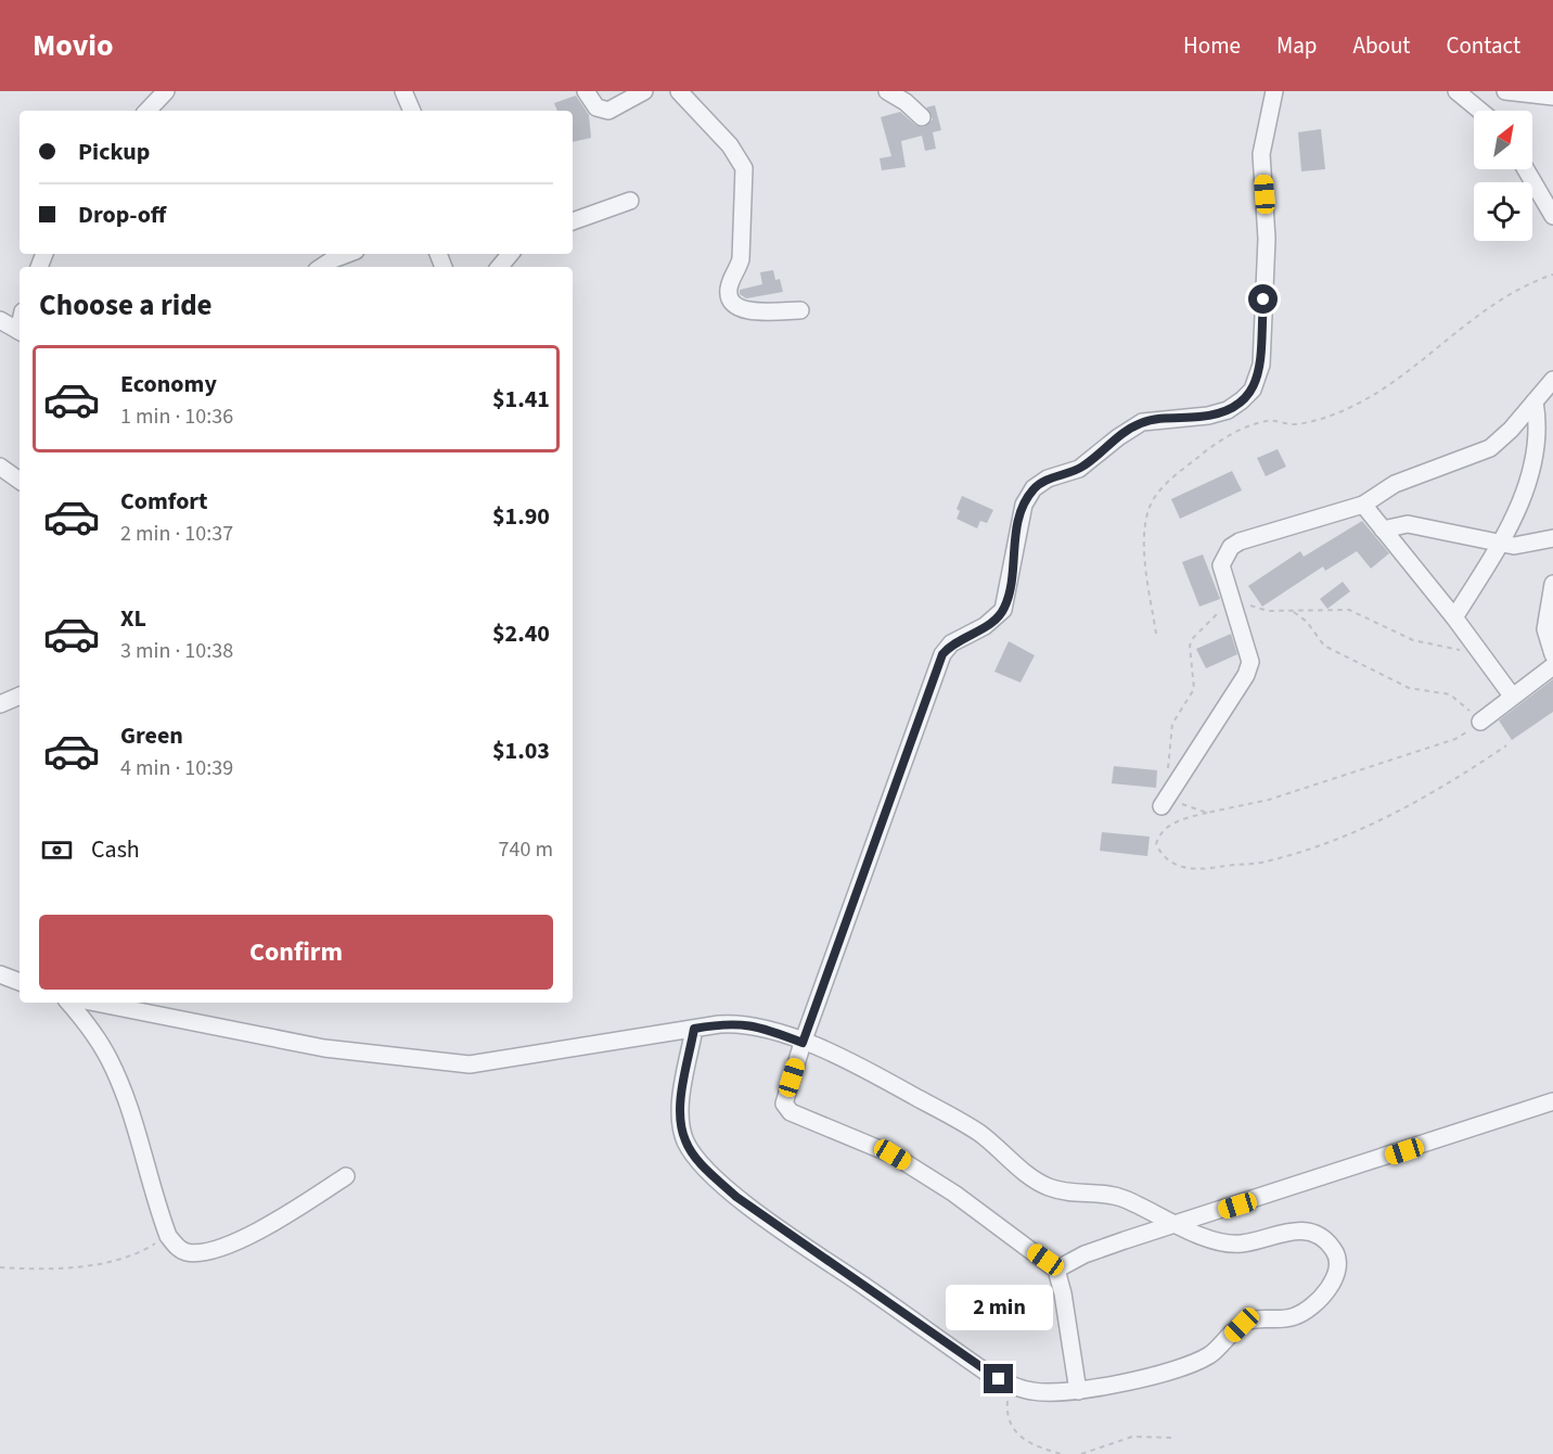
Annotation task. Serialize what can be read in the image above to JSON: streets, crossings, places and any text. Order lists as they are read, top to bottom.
{
  "north": "top right",
  "page": {
    "header": "Movio",
    "nav": [
      "Home",
      "Map",
      "About",
      "Contact"
    ],
    "banner": ["Pickup", "Drop-off"],
    "heading": "Choose a ride",
    "list": [
      {
        "name": "Economy",
        "note": "1 min · 10:36",
        "value": "$1.41"
      },
      {
        "name": "Comfort",
        "note": "2 min · 10:37",
        "value": "$1.90"
      },
      {
        "name": "XL",
        "note": "3 min · 10:38",
        "value": "$2.40"
      },
      {
        "name": "Green",
        "note": "4 min · 10:39",
        "value": "$1.03"
      }
    ],
    "pay": ["Cash", "740 m"],
    "buttons": "Confirm",
    "bubble": "2 min"
  }
}
